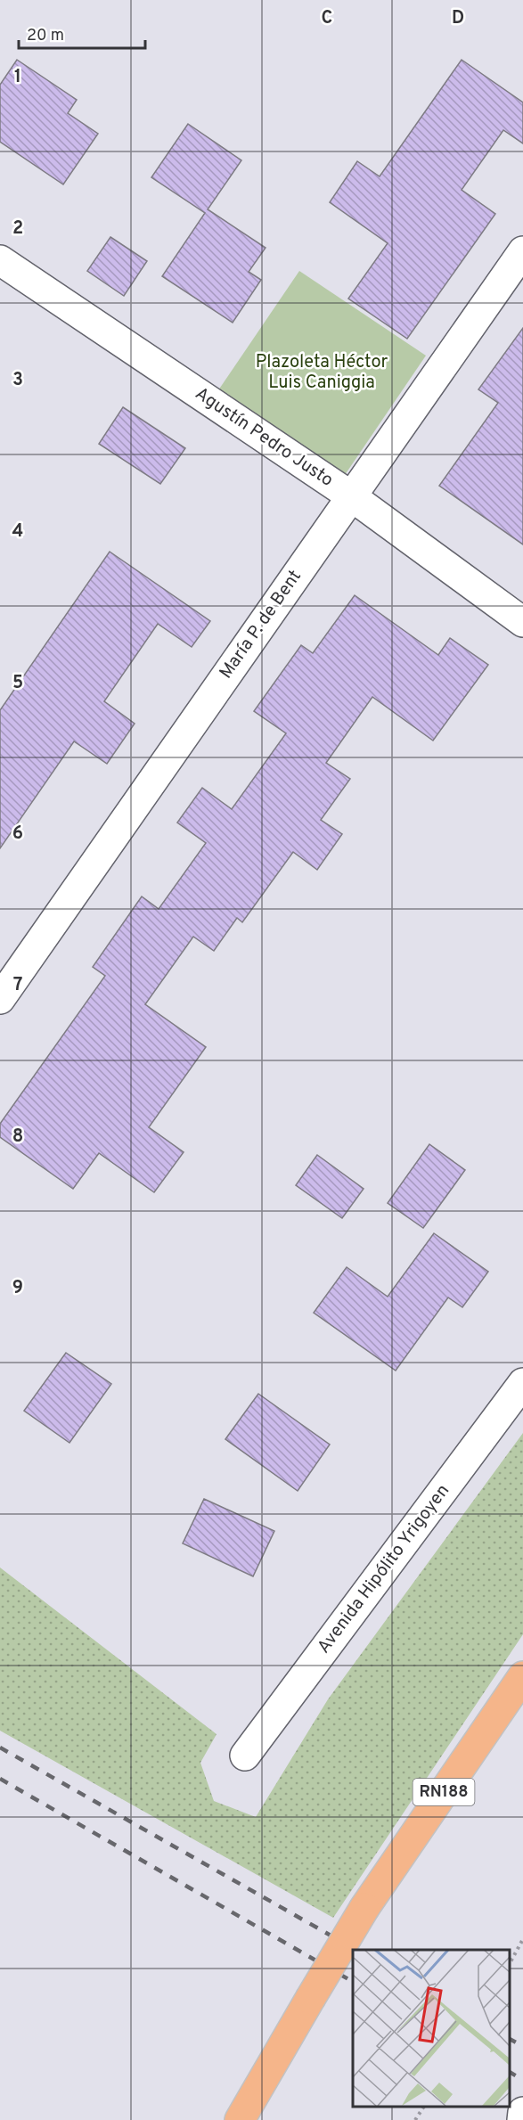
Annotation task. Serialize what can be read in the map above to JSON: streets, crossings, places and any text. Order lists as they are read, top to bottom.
{
  "streets": {
    "main road": ["RN188"],
    "street": ["Agustín Pedro Justo", "María P. de Bent", "Avenida Hipólito Yrigoyen"]
  },
  "crossings": [
    ["Agustín Pedro Justo", "María P. de Bent"]
  ],
  "parks": ["Plazoleta Héctor Luis Caniggia"],
  "scale_bar": "20 m",
  "grid": {
    "columns": ["C", "D"],
    "rows": [
      "1",
      "2",
      "3",
      "4",
      "5",
      "6",
      "7",
      "8",
      "9"
    ]
  }
}
